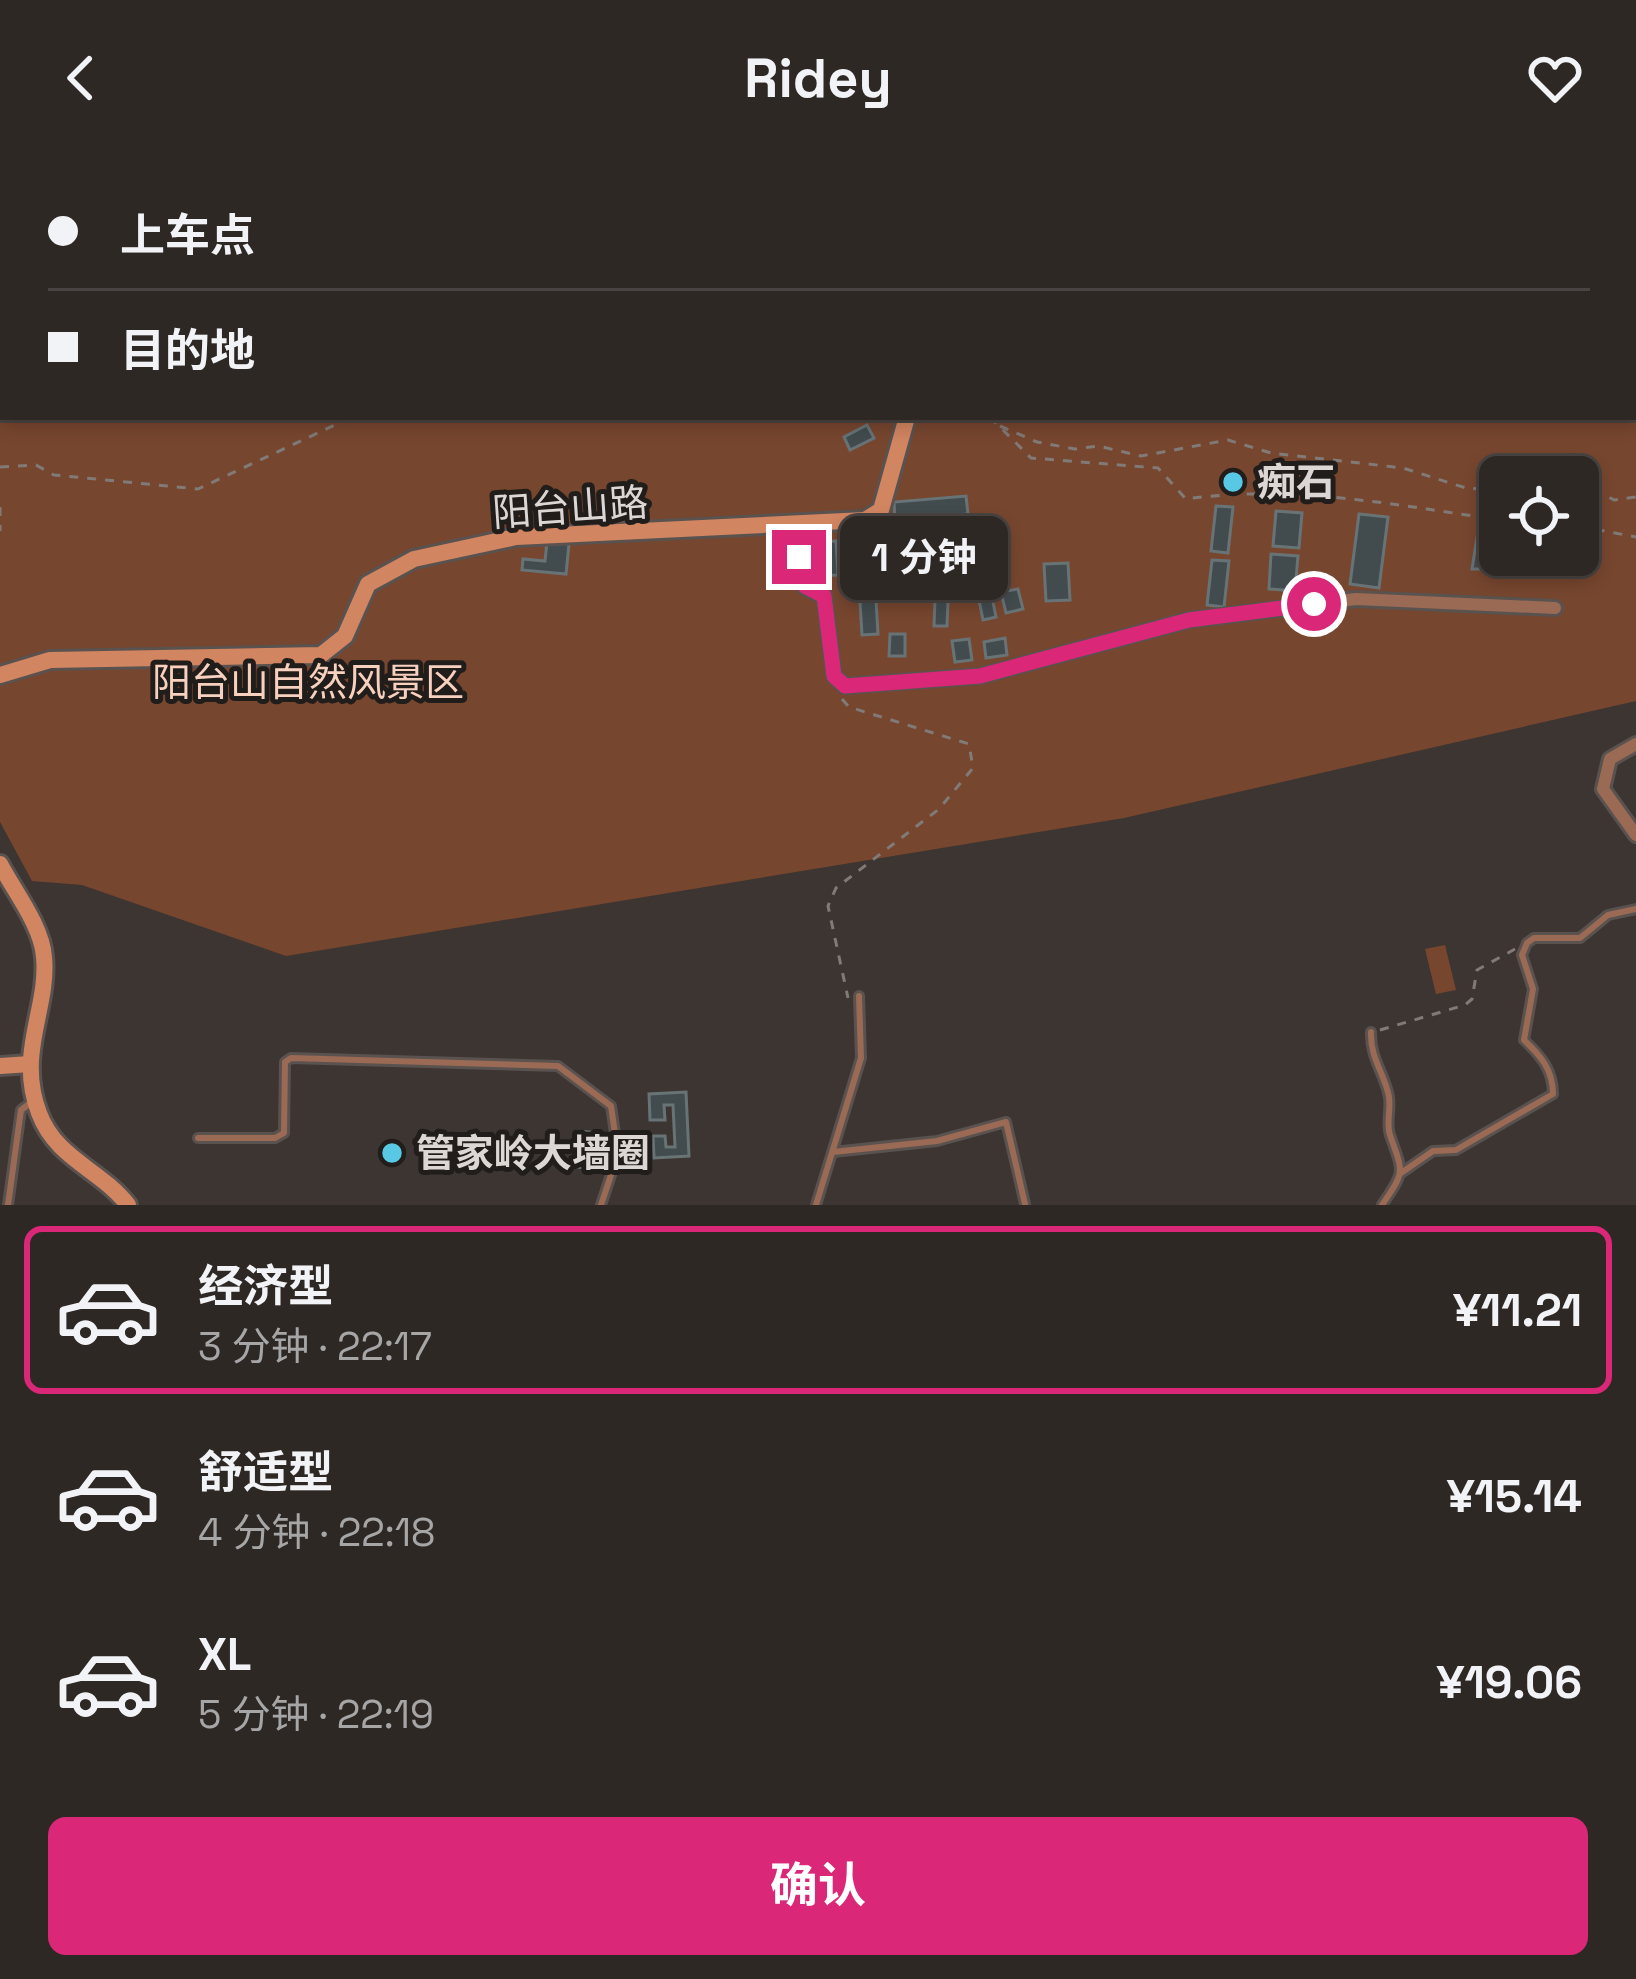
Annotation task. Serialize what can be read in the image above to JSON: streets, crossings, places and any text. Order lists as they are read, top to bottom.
{
  "streets": {
    "street": ["阳台山路"]
  },
  "parks": ["阳台山自然风景区"],
  "places": ["痴石", "管家岭大墙圈"],
  "page": {
    "header": "Ridey",
    "banner": ["上车点", "目的地"],
    "bubble": "1 分钟",
    "list": [
      {
        "name": "经济型",
        "note": "3 分钟 · 22:17",
        "value": "¥11.21"
      },
      {
        "name": "舒适型",
        "note": "4 分钟 · 22:18",
        "value": "¥15.14"
      },
      {
        "name": "XL",
        "note": "5 分钟 · 22:19",
        "value": "¥19.06"
      }
    ],
    "buttons": "确认"
  }
}
